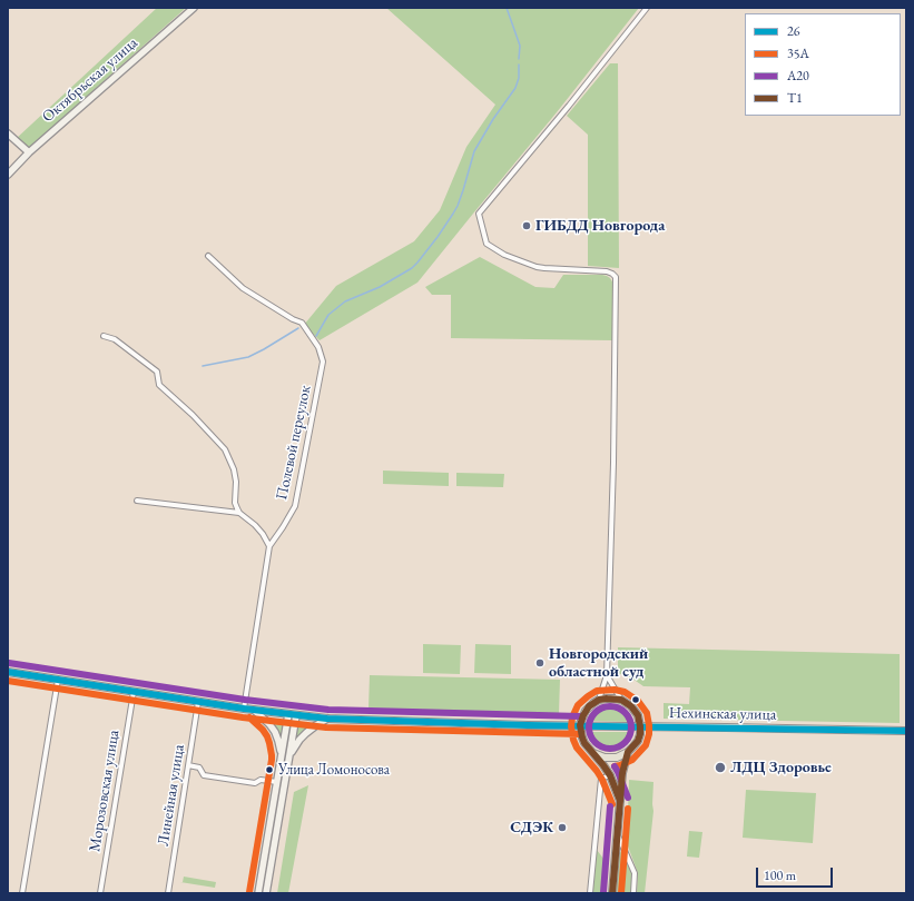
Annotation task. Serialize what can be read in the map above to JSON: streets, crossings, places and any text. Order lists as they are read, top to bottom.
{
  "streets": {
    "main road": ["Октябрьская улица", "Нехинская улица"],
    "street": ["Полевой переулок", "Морозовская улица", "Линейная улица"]
  },
  "crossings": [
    ["Полевой переулок", "Нехинская улица"],
    ["Нехинская улица", "Морозовская улица"],
    ["Нехинская улица", "Линейная улица"]
  ],
  "places": [
    "ГИБДД Новгорода",
    "Новгородский областной суд",
    "ЛДЦ Здоровье",
    "Улица Ломоносова",
    "СДЭК"
  ],
  "lines": [
    "transit line А20",
    "transit line 26",
    "transit line 35А",
    "transit line Т1"
  ],
  "legend": [
    "26",
    "35А",
    "А20",
    "Т1"
  ],
  "scale_bar": "100 m"
}
